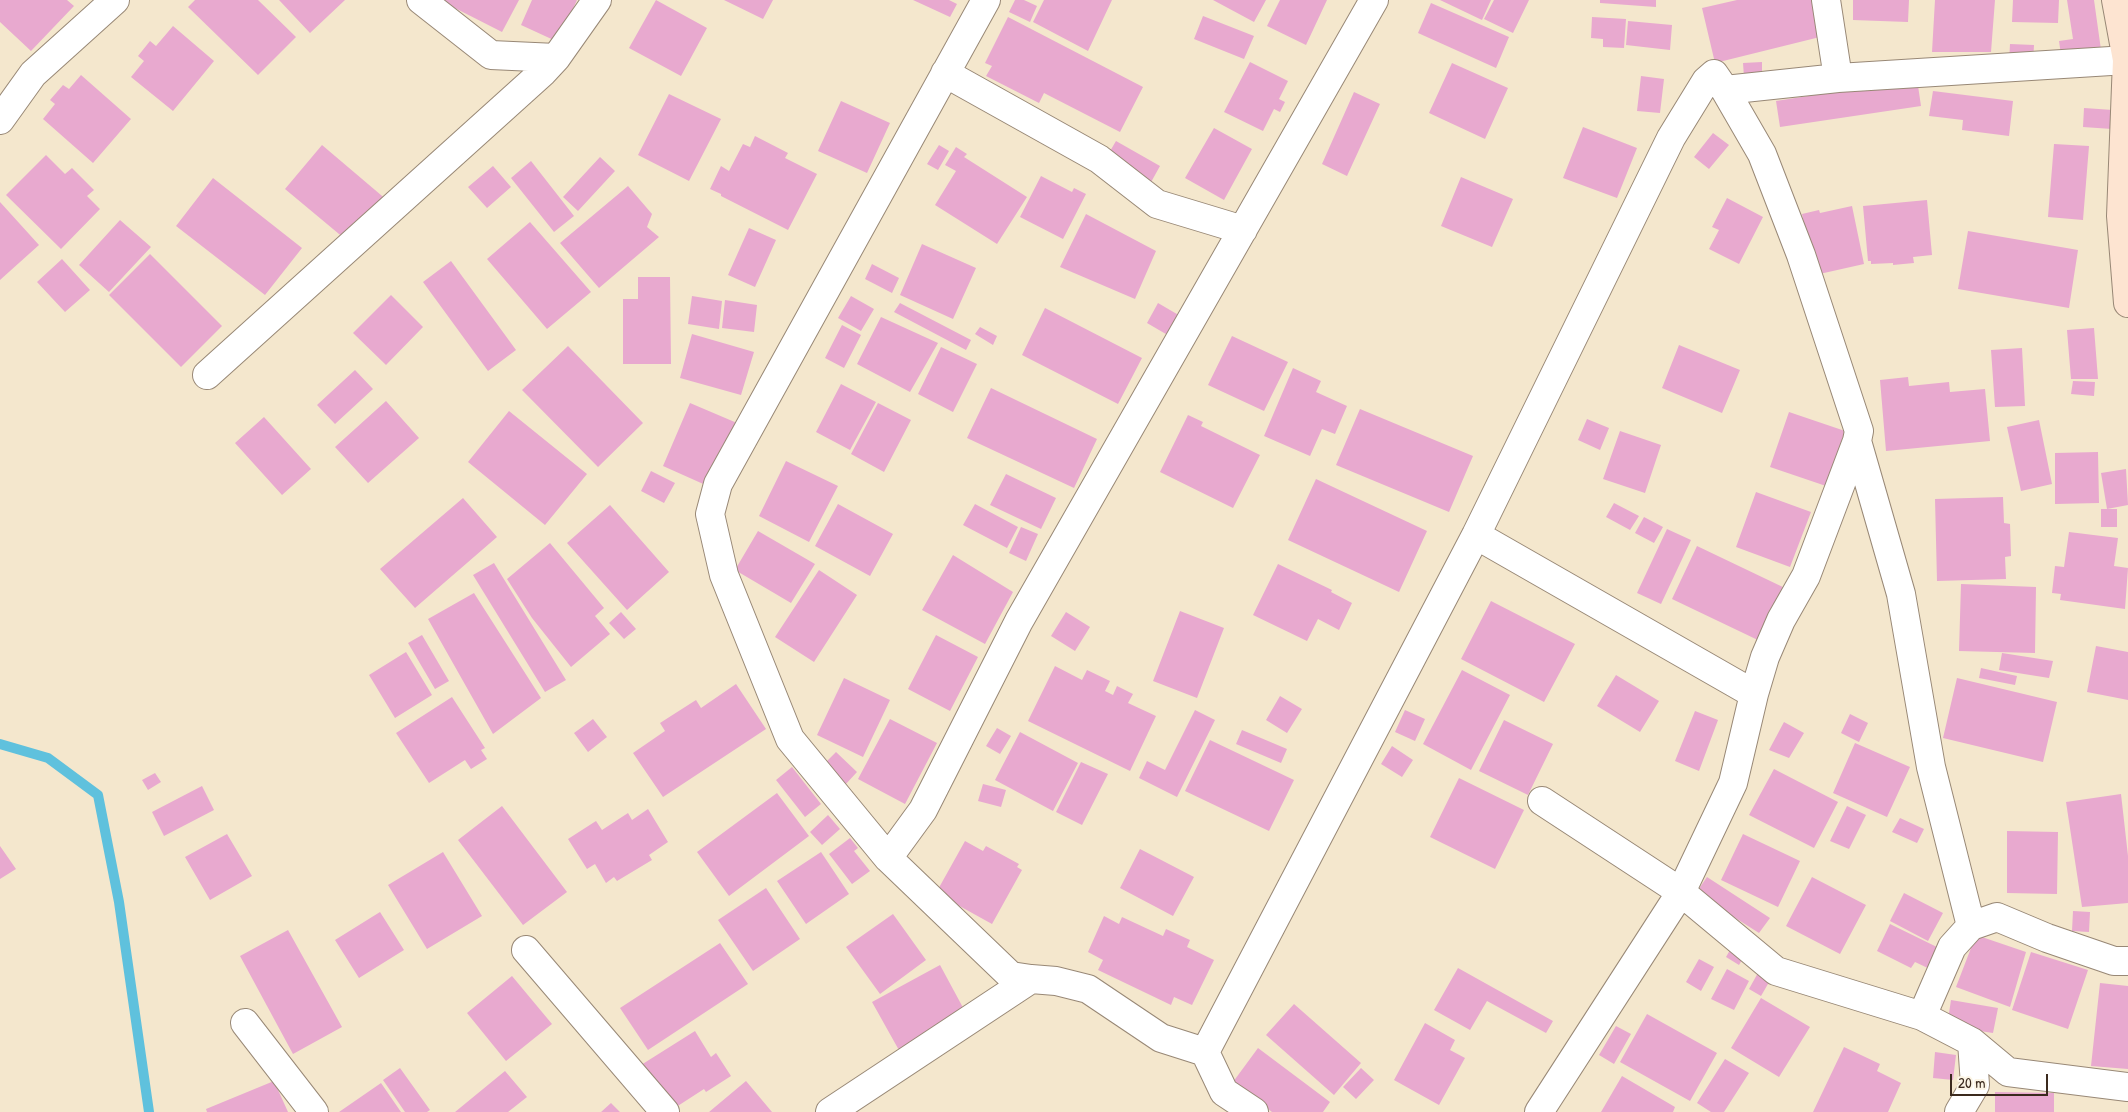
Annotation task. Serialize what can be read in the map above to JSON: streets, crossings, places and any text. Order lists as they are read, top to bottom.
{
  "scale_bar": "20 m"
}
